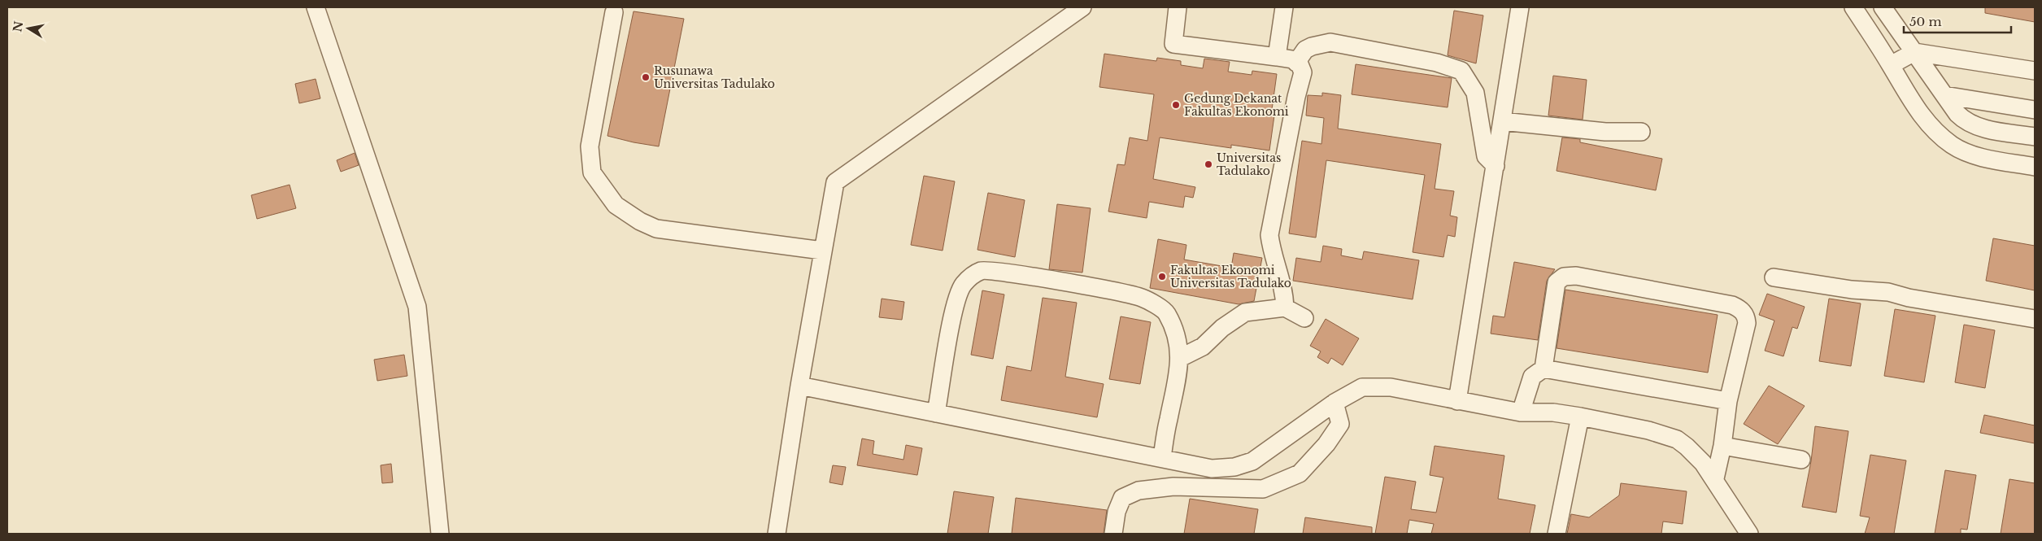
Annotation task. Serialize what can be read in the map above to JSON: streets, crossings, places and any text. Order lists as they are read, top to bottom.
{
  "places": [
    "Rusunawa Universitas Tadulako",
    "Gedung Dekanat Fakultas Ekonomi",
    "Universitas Tadulako",
    "Fakultas Ekonomi Universitas Tadulako"
  ],
  "scale_bar": "50 m",
  "north": "left"
}
